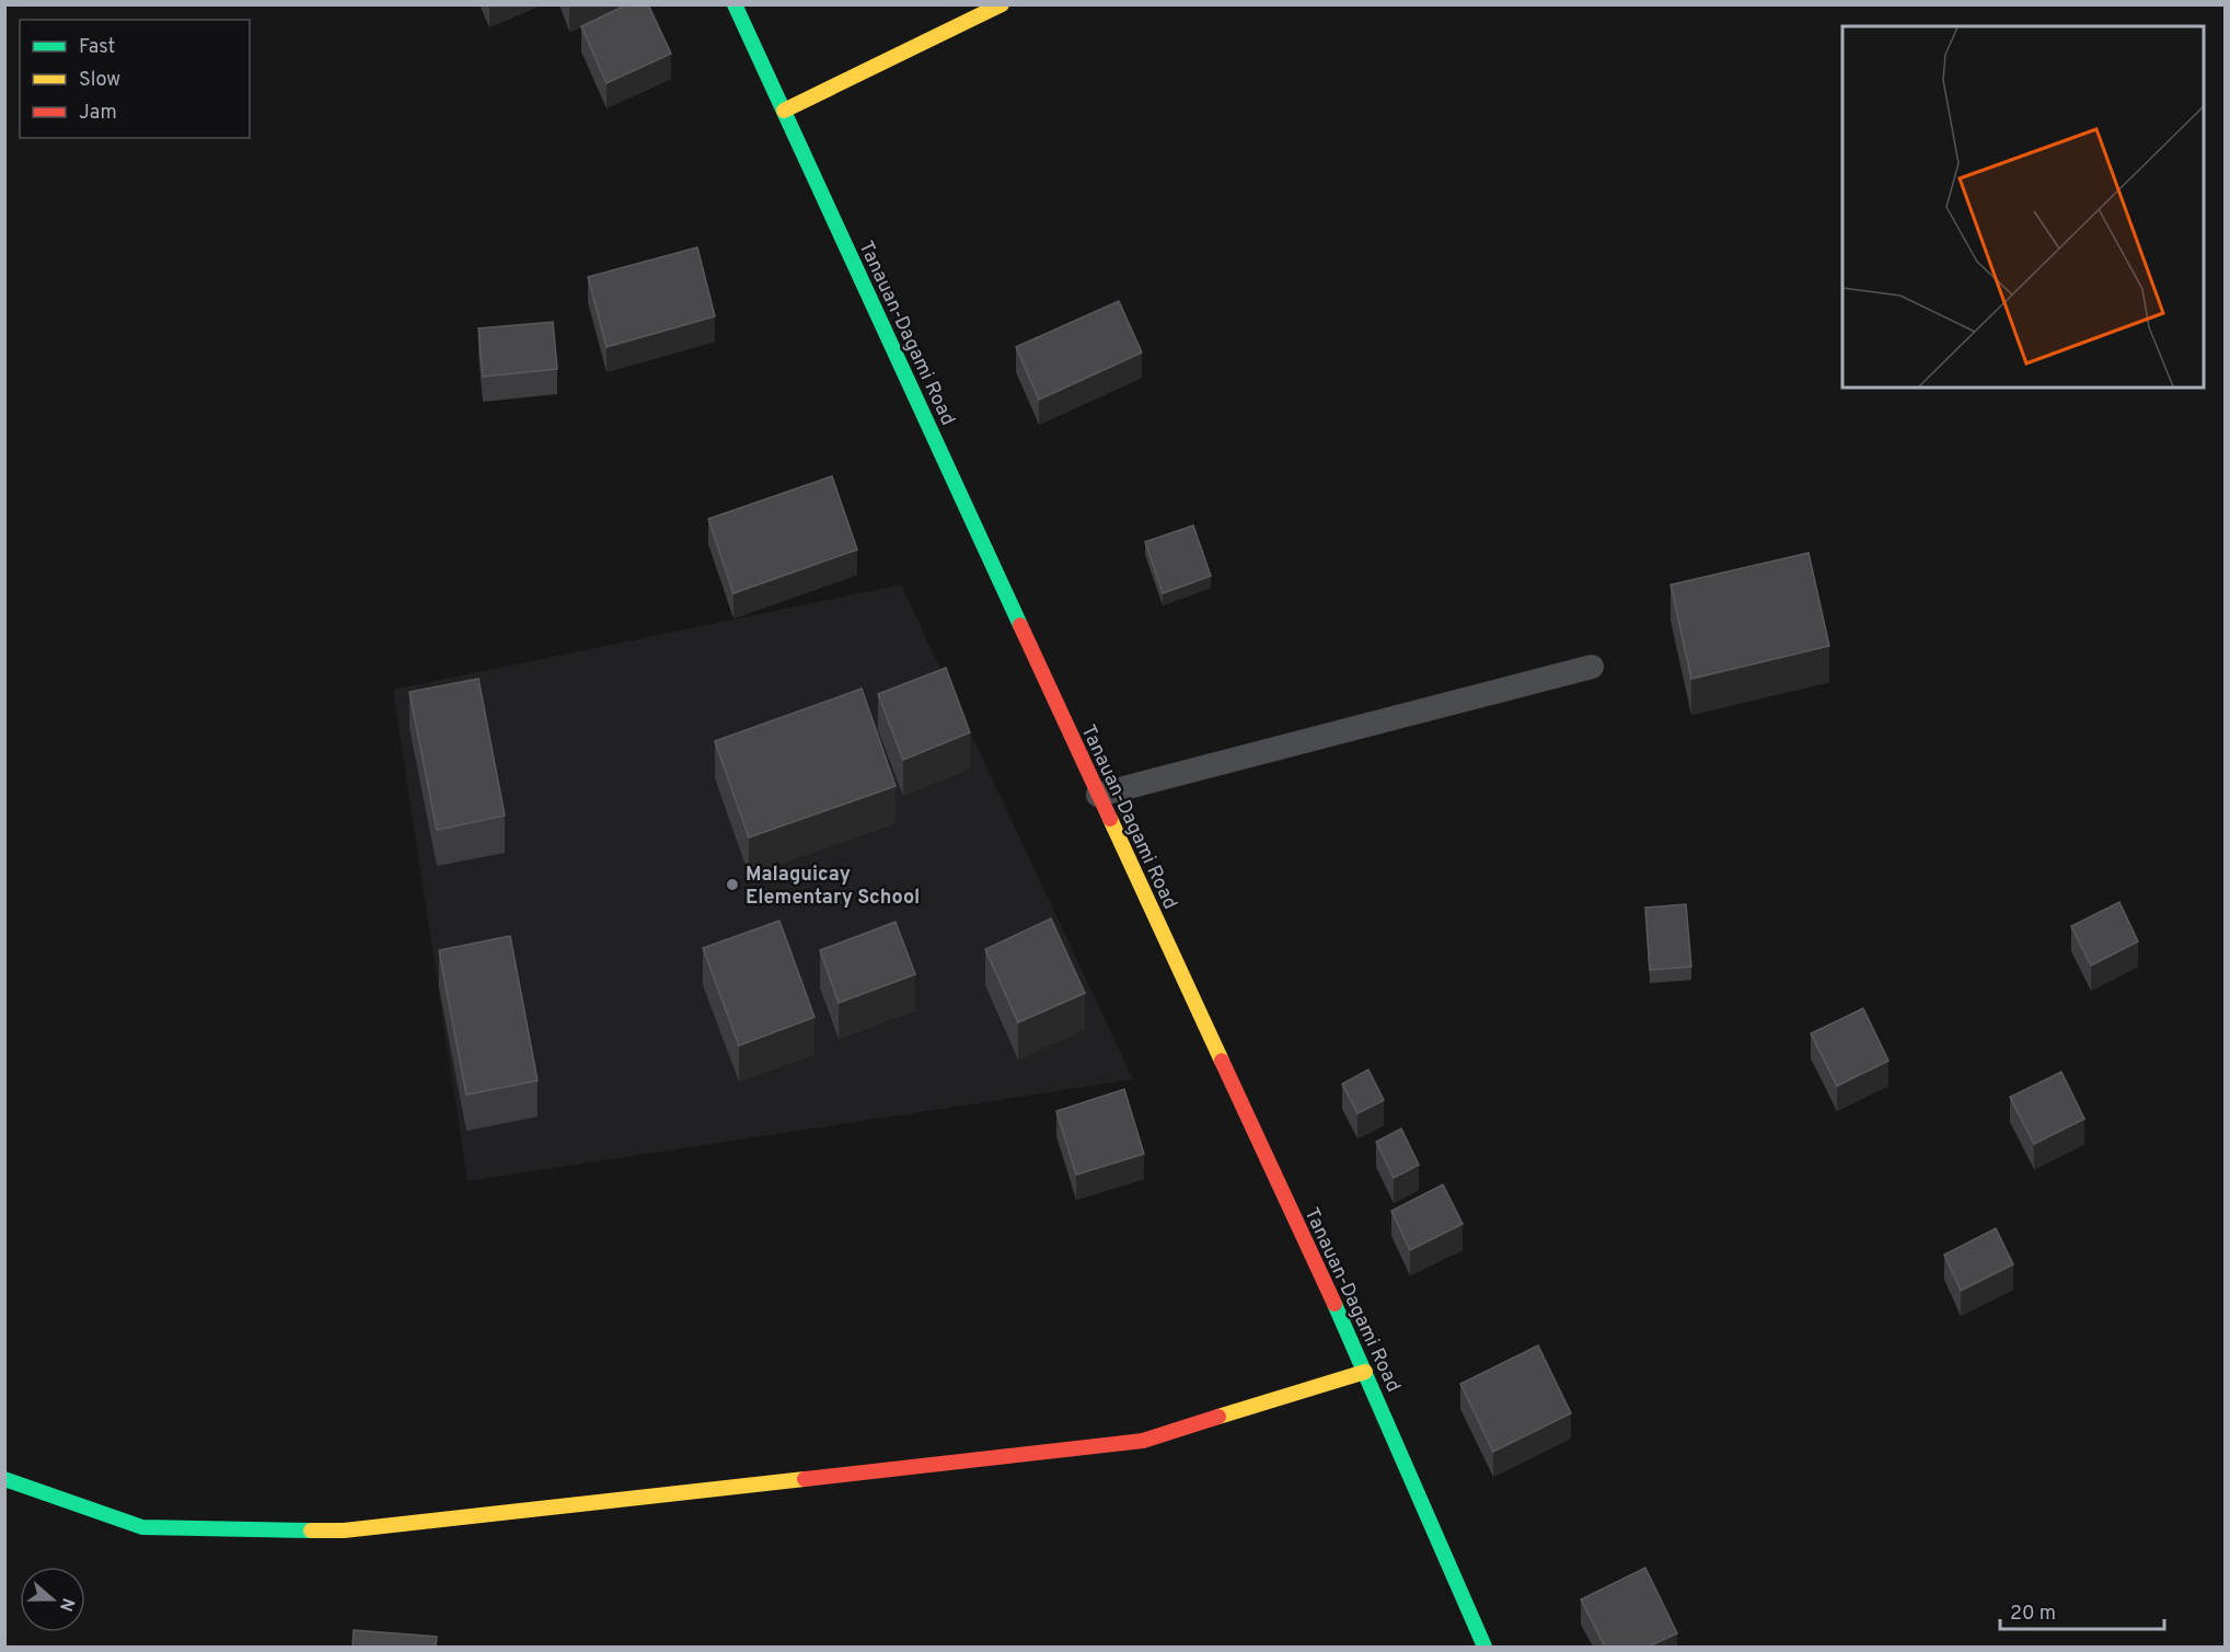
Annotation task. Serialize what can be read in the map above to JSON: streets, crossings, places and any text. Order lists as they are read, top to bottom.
{
  "streets": {
    "main road": ["Tanauan-Dagami Road"]
  },
  "places": ["Malaguicay Elementary School"],
  "legend": ["Fast", "Slow", "Jam"],
  "scale_bar": "20 m",
  "north": "right"
}
